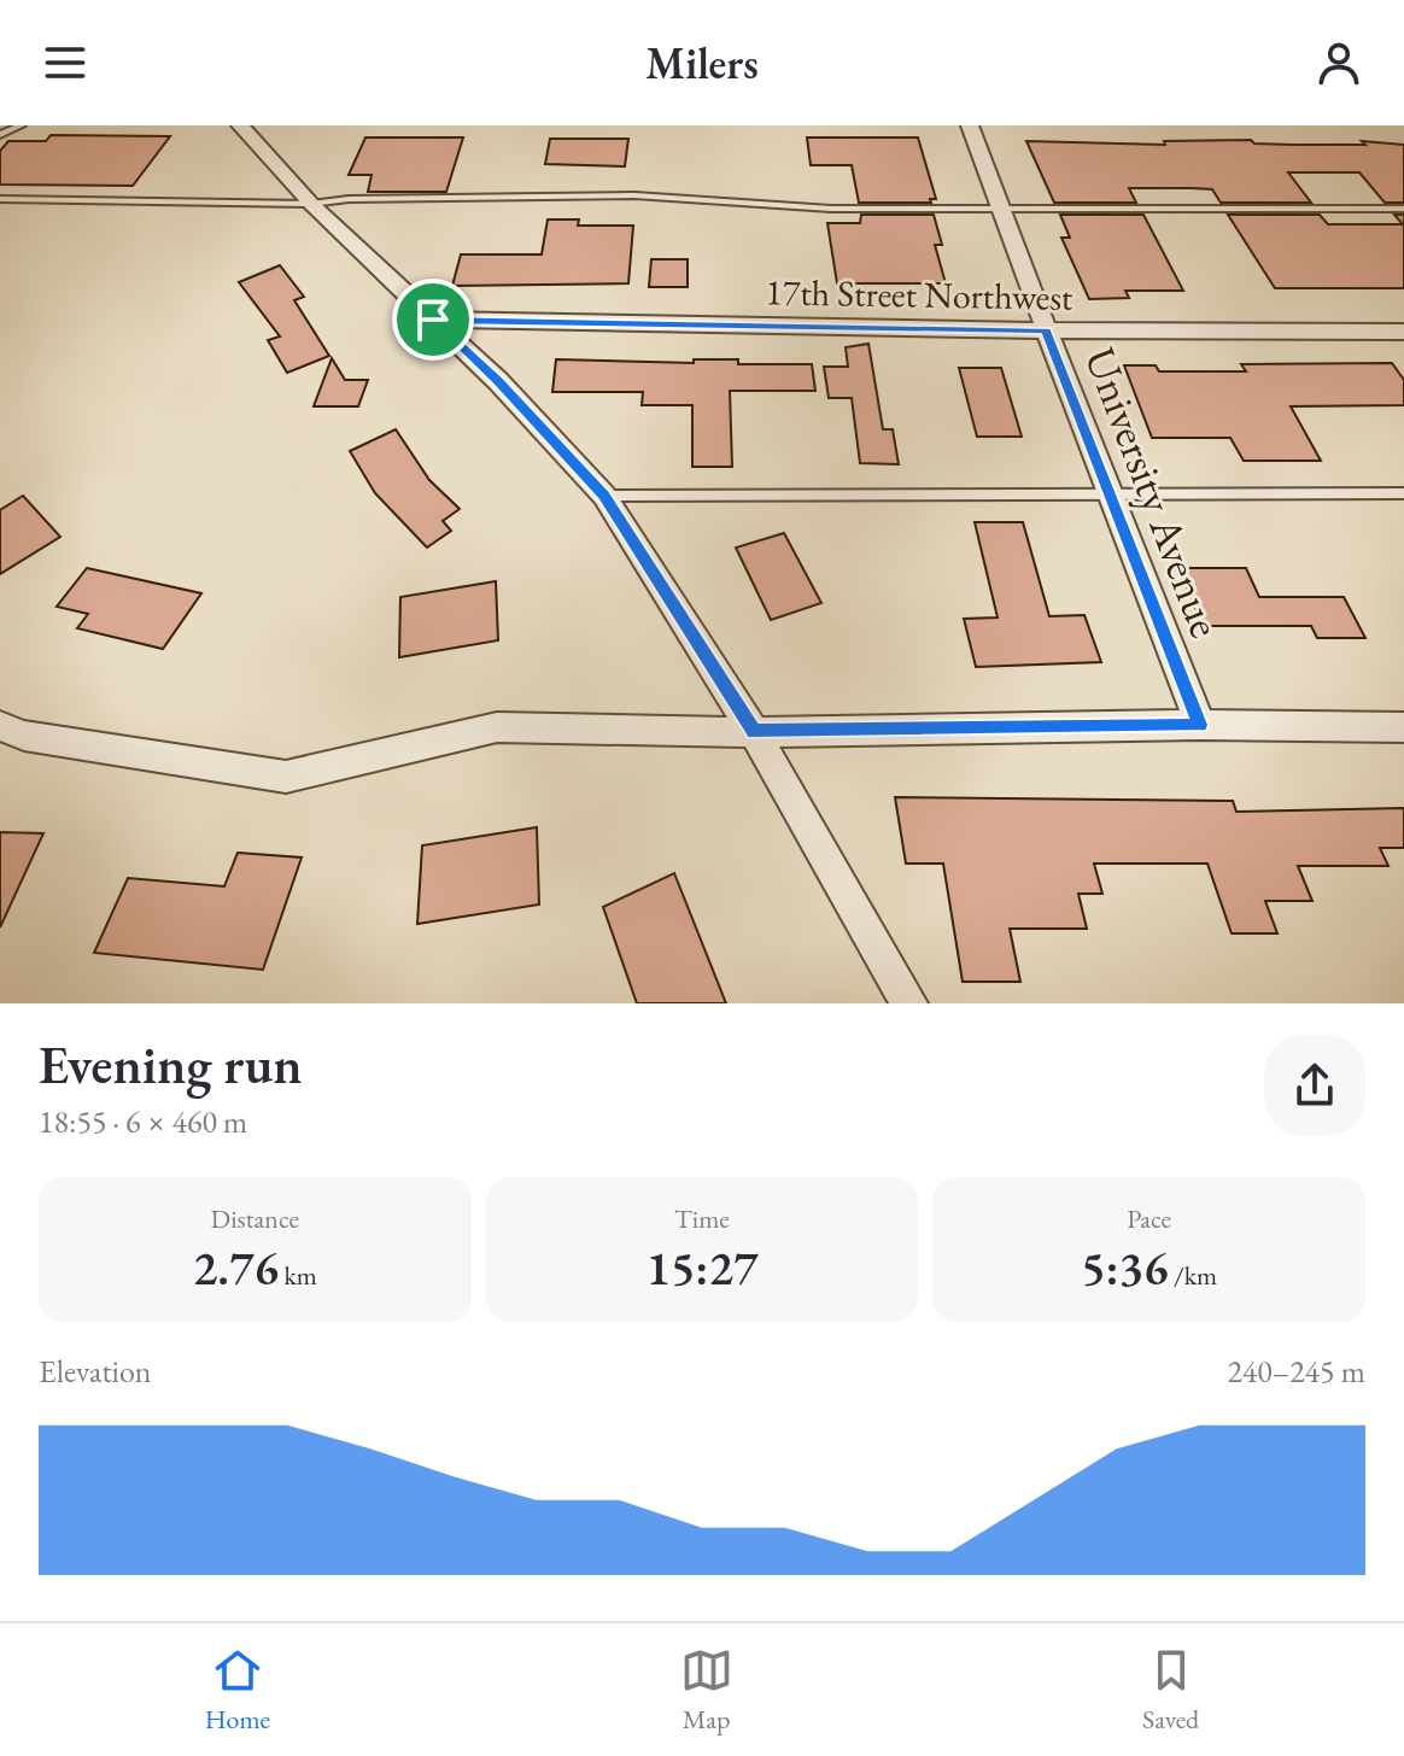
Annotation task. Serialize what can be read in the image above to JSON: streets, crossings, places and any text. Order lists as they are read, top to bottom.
{
  "streets": {
    "street": ["17th Street Northwest", "University Avenue"]
  },
  "crossings": [
    ["17th Street Northwest", "University Avenue"]
  ],
  "page": {
    "header": "Milers",
    "heading": ["Evening run", "18:55 · 6 × 460 m"],
    "stats": [
      ["Distance", "2.76 km"],
      ["Time", "15:27"],
      ["Pace", "5:36 /km"]
    ],
    "chart": ["Elevation", "240–245 m"],
    "tabs": ["Home", "Map", "Saved"]
  }
}
